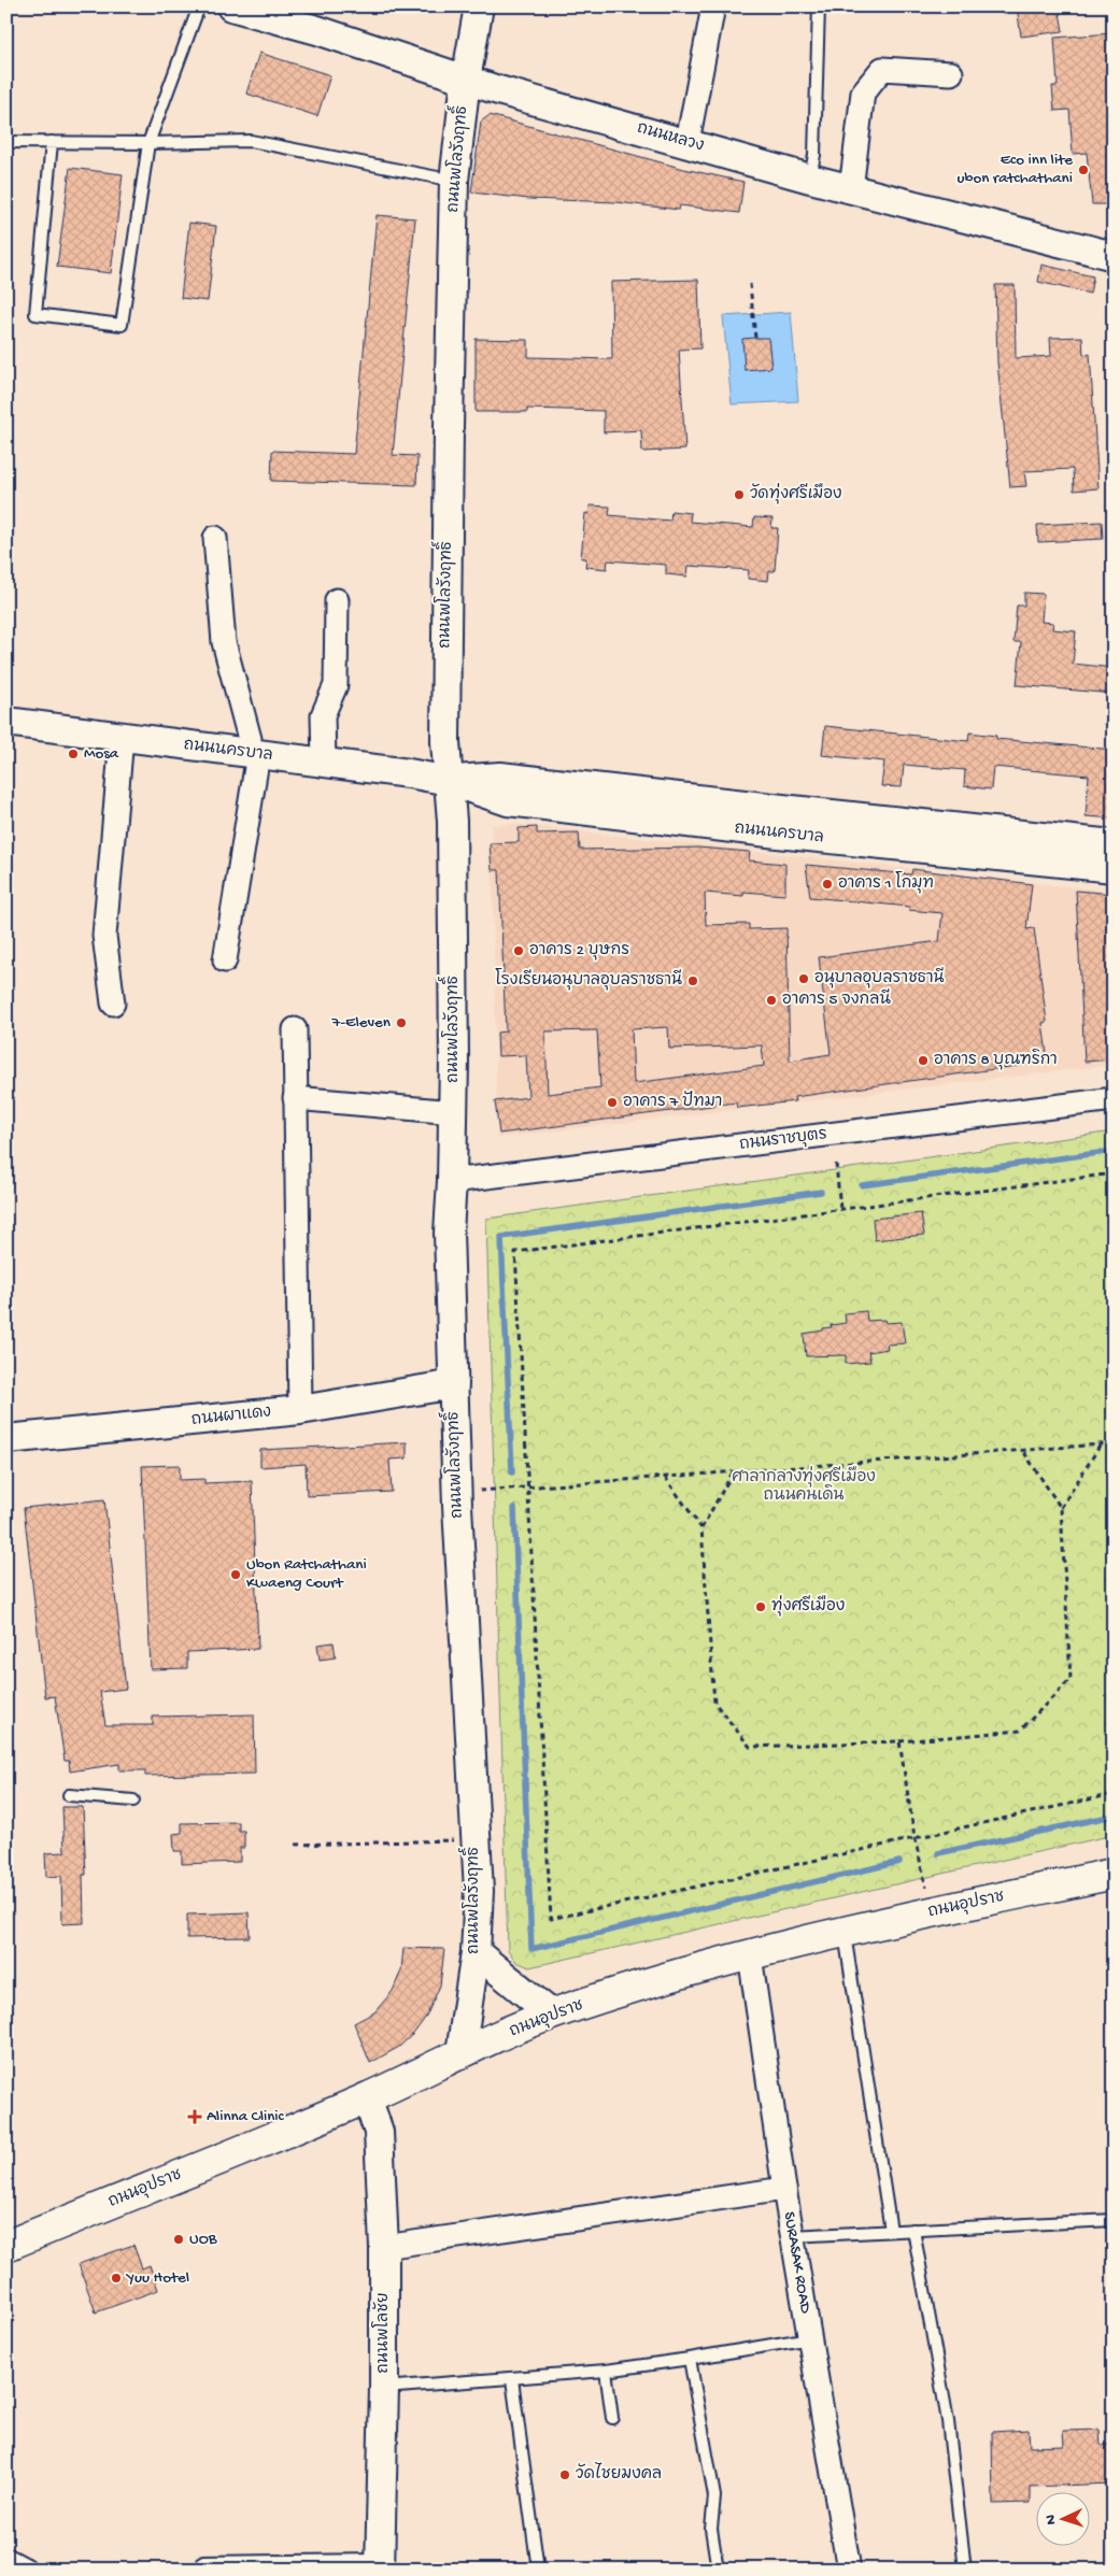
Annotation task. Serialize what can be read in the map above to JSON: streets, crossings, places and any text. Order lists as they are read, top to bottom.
{
  "streets": {
    "main road": ["ถนนอุปราช"],
    "street": [
      "ถนนหลวง",
      "ถนนพโลรังฤทธิ์",
      "ถนนนครบาล",
      "ถนนราชบุตร",
      "ถนนผาแดง",
      "SURASAK ROAD",
      "ถนนพโลชัย"
    ]
  },
  "crossings": [
    ["ถนนหลวง", "ถนนพโลรังฤทธิ์"],
    ["ถนนพโลรังฤทธิ์", "ถนนนครบาล"],
    ["ถนนพโลรังฤทธิ์", "ถนนราชบุตร"],
    ["ถนนพโลรังฤทธิ์", "ถนนผาแดง"],
    ["ถนนพโลรังฤทธิ์", "ถนนอุปราช"],
    ["ถนนอุปราช", "SURASAK ROAD"],
    ["ถนนอุปราช", "ถนนพโลชัย"]
  ],
  "parks": ["ศาลากลางทุ่งศรีเมือง ถนนคนเดิน"],
  "places": {
    "other": [
      "Eco inn lite ubon ratchathani",
      "วัดทุ่งศรีเมือง",
      "Mosa",
      "อาคาร 1 โกมุท",
      "อาคาร 2 บุษกร",
      "อนุบาลอุบลราชธานี",
      "โรงเรียนอนุบาลอุบลราชธานี",
      "อาคาร 5 จงกลนี",
      "7-Eleven",
      "อาคาร 8 บุณฑริกา",
      "อาคาร 7 ปัทมา",
      "Ubon Ratchathani Kwaeng Court",
      "ทุ่งศรีเมือง",
      "UOB",
      "Yuu Hotel",
      "วัดไชยมงคล"
    ],
    "health": ["Alinna Clinic"]
  },
  "north": "left"
}
